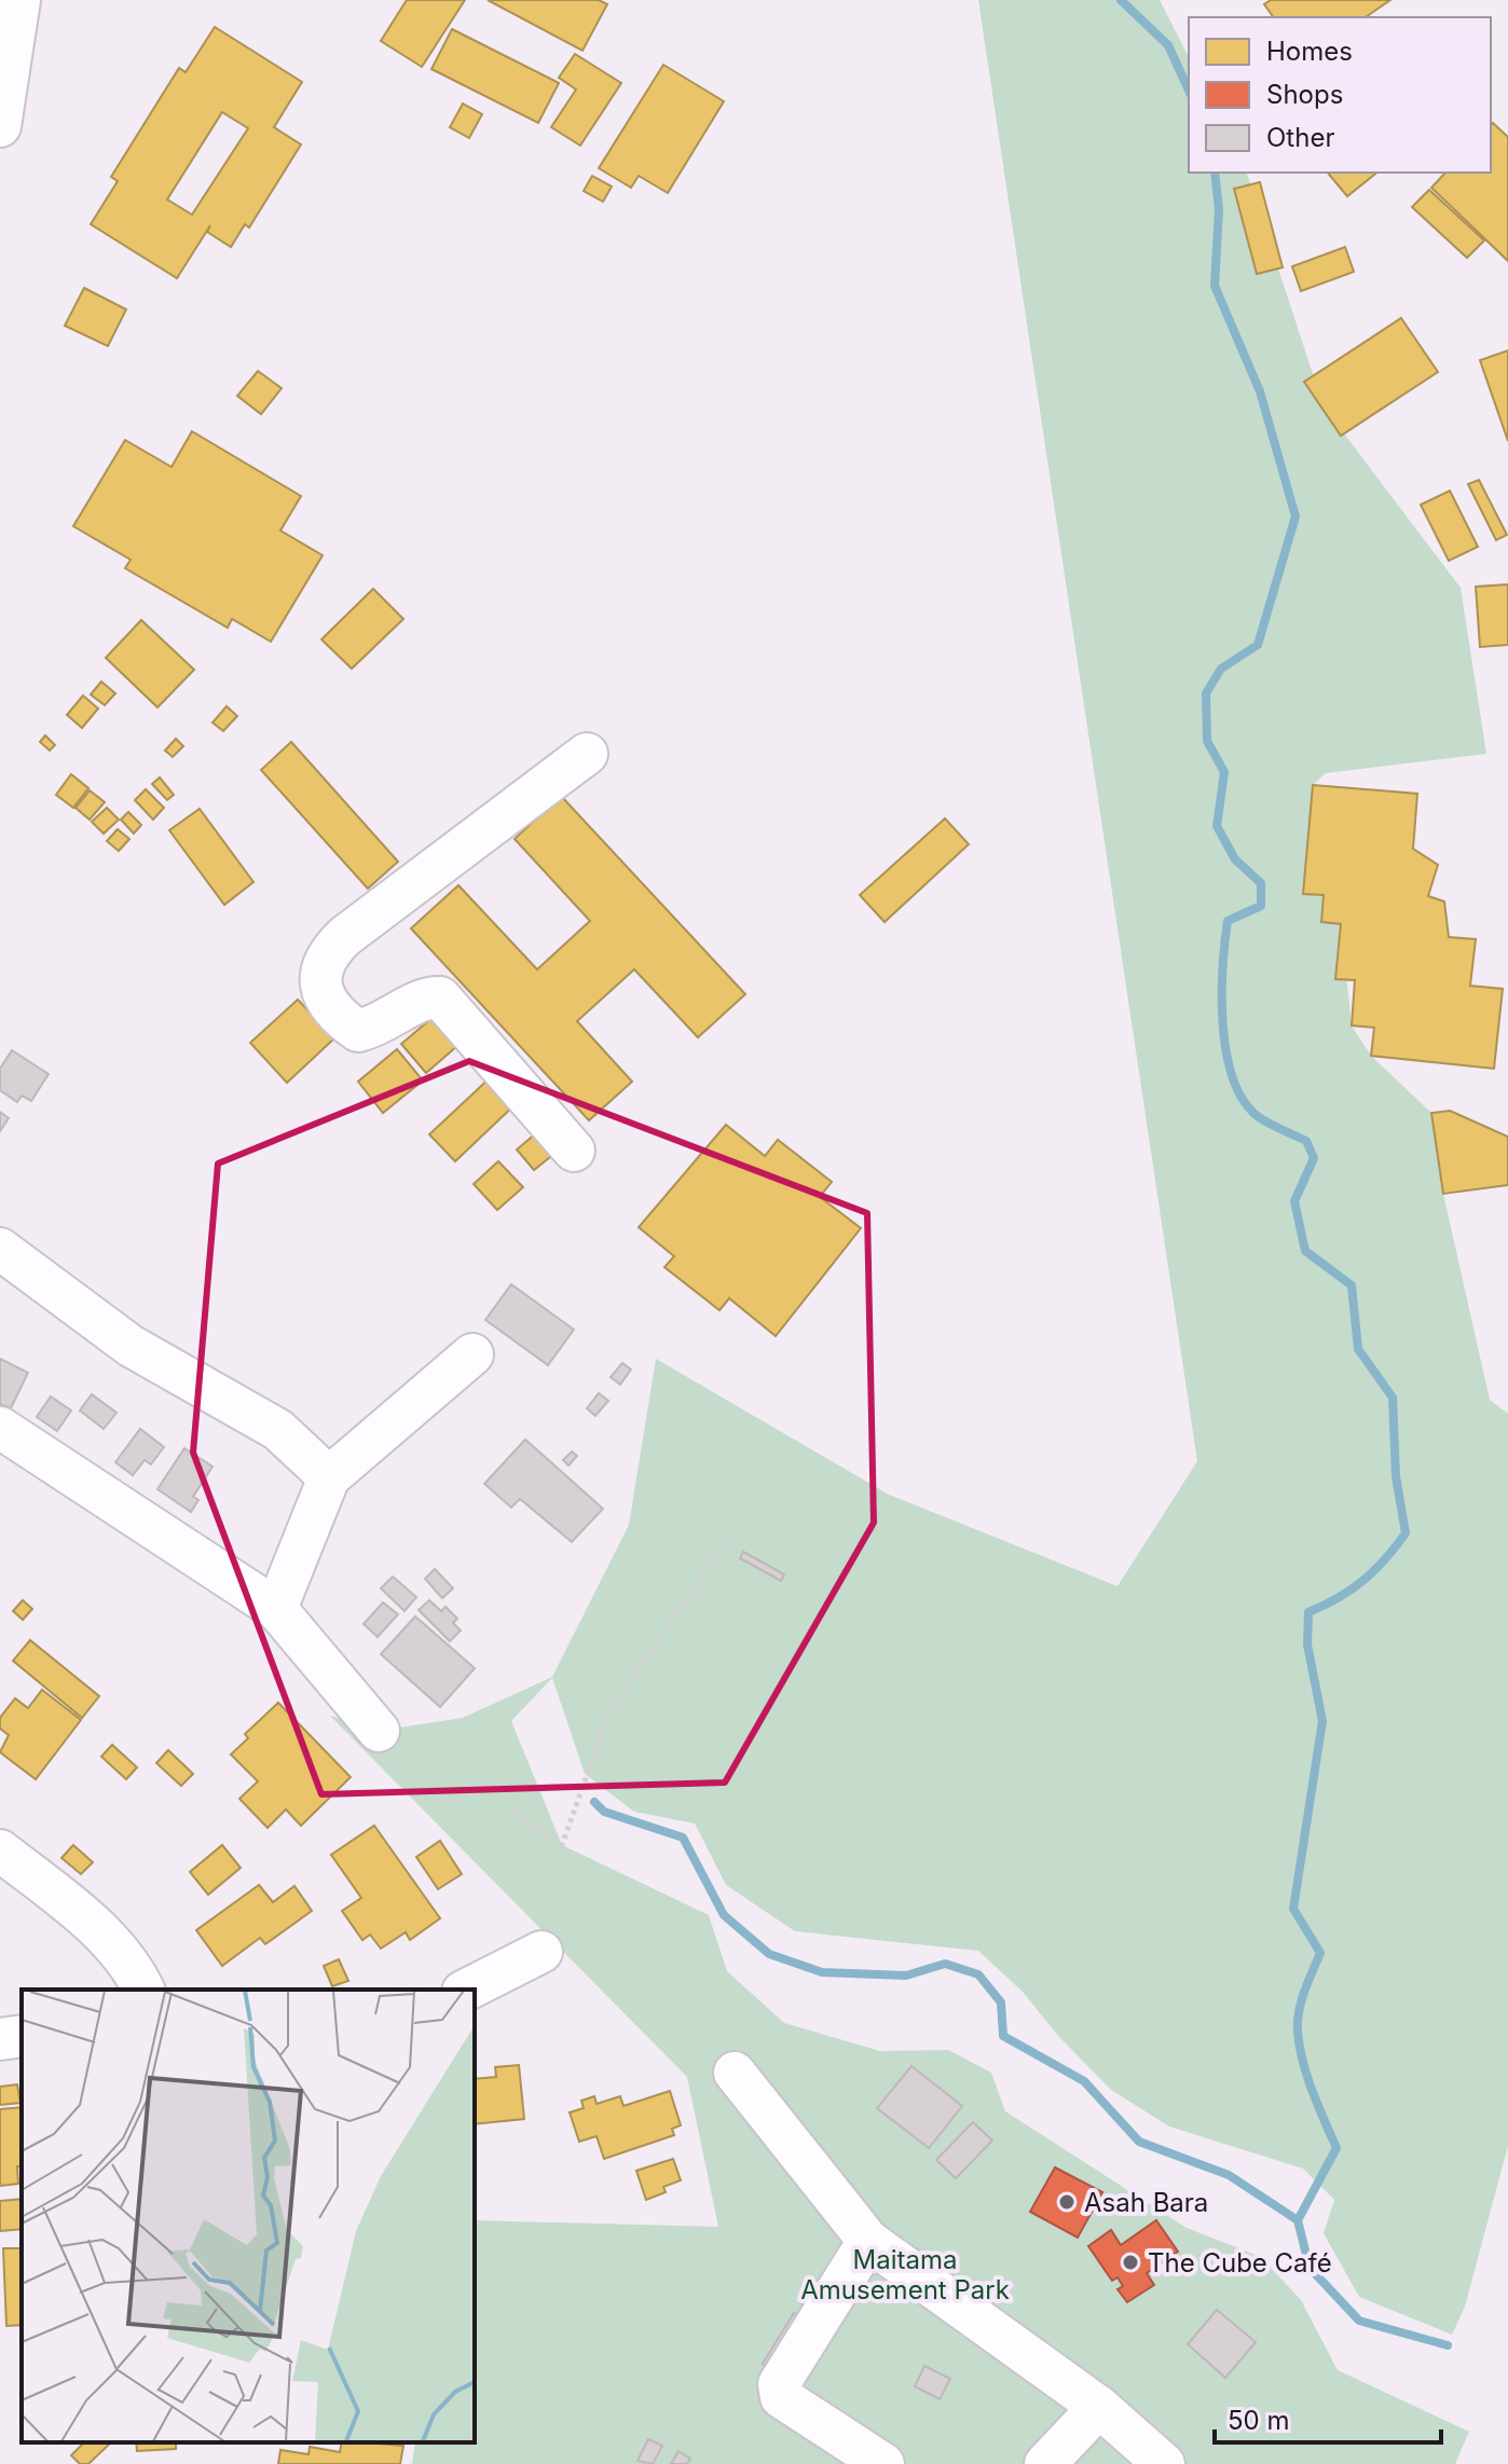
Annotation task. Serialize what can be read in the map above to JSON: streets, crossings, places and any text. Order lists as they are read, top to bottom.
{
  "parks": ["Maitama Amusement Park"],
  "places": ["Asah Bara", "The Cube Café"],
  "legend": ["Homes", "Shops", "Other"],
  "scale_bar": "50 m"
}
